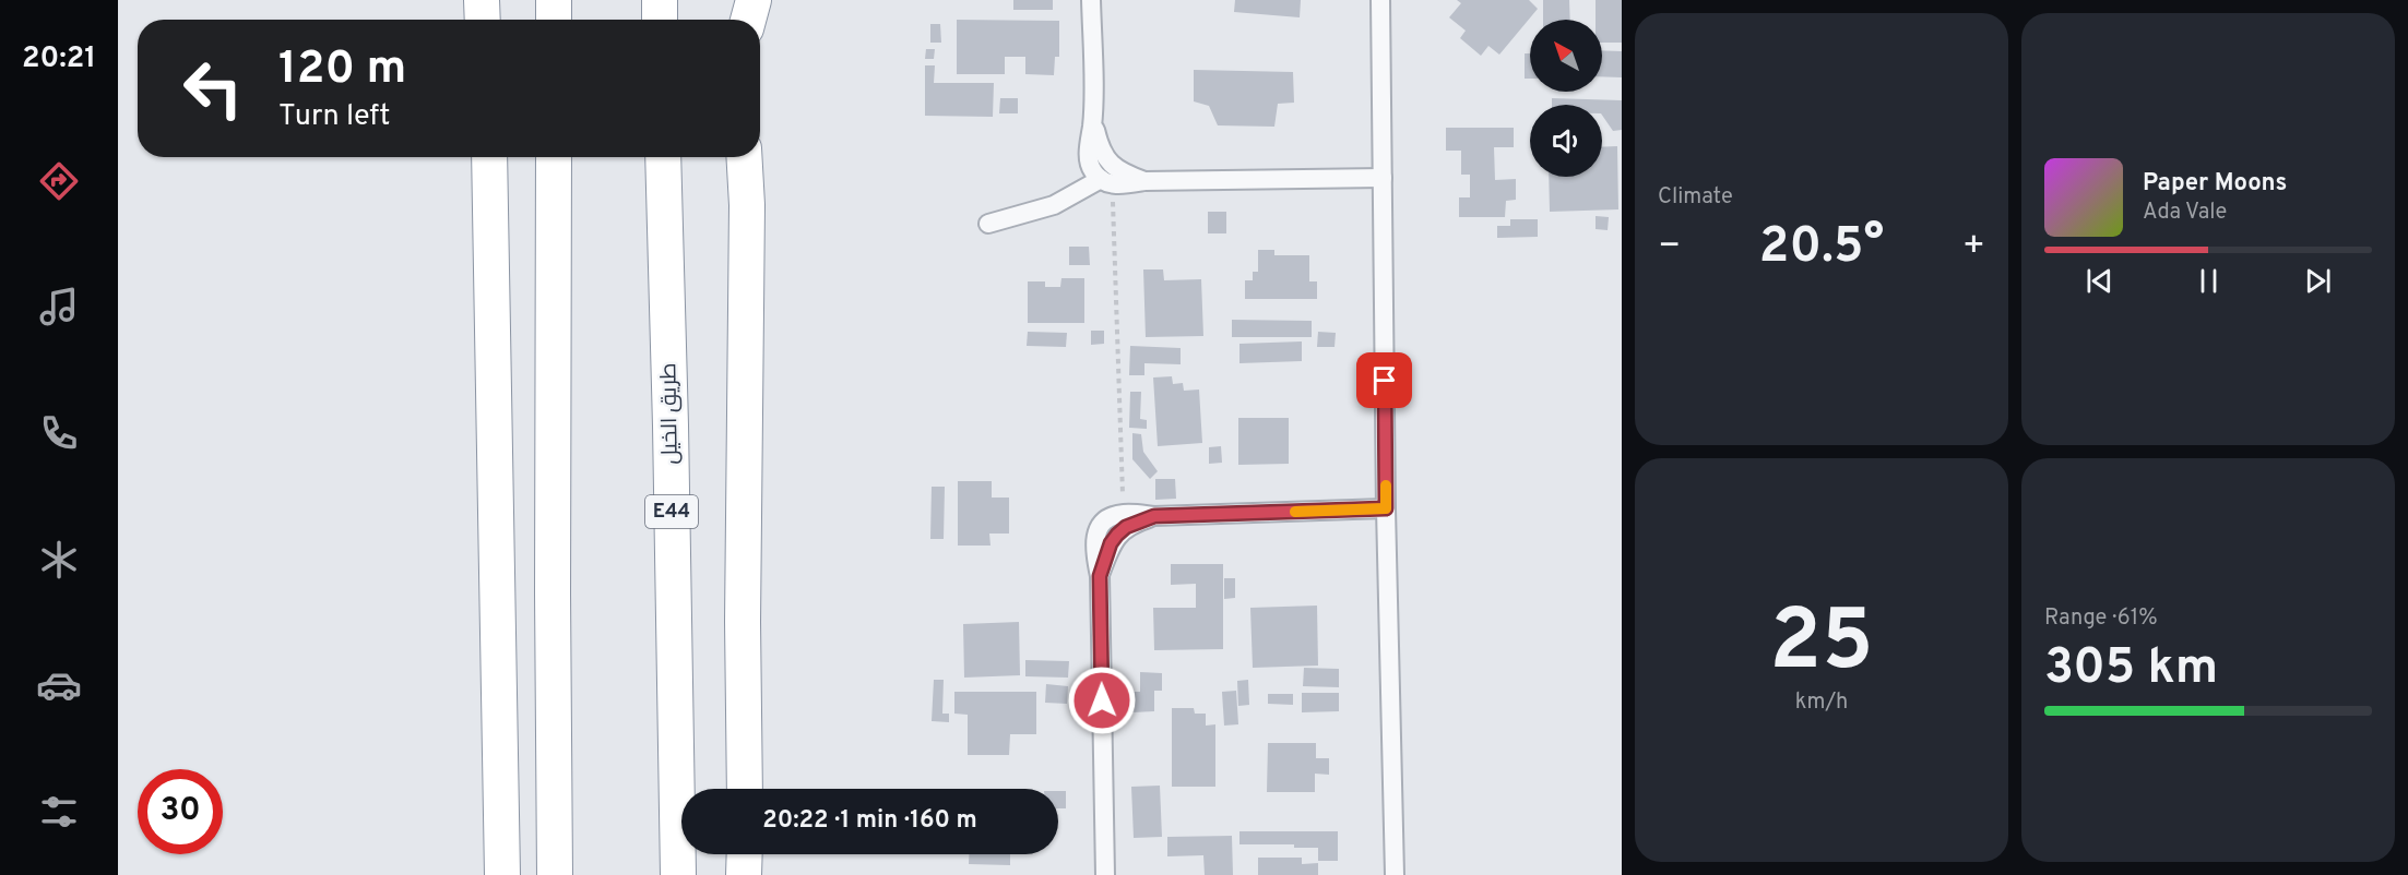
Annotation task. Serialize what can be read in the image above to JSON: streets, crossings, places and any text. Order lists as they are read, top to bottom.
{
  "streets": {
    "highway": ["طريق الخيل", "E44"]
  },
  "north": "top left",
  "page": {
    "tabs": "20:21",
    "tile": [
      "Climate",
      ["25", "km/h"],
      ["Range · 61%", "305 km"]
    ],
    "turn": ["120 m", "Turn left"],
    "song": ["Paper Moons", "Ada Vale"],
    "heat": ["−", "20.5°", "+"],
    "limit": "30",
    "trip": "20:22 · 1 min · 160 m"
  }
}
